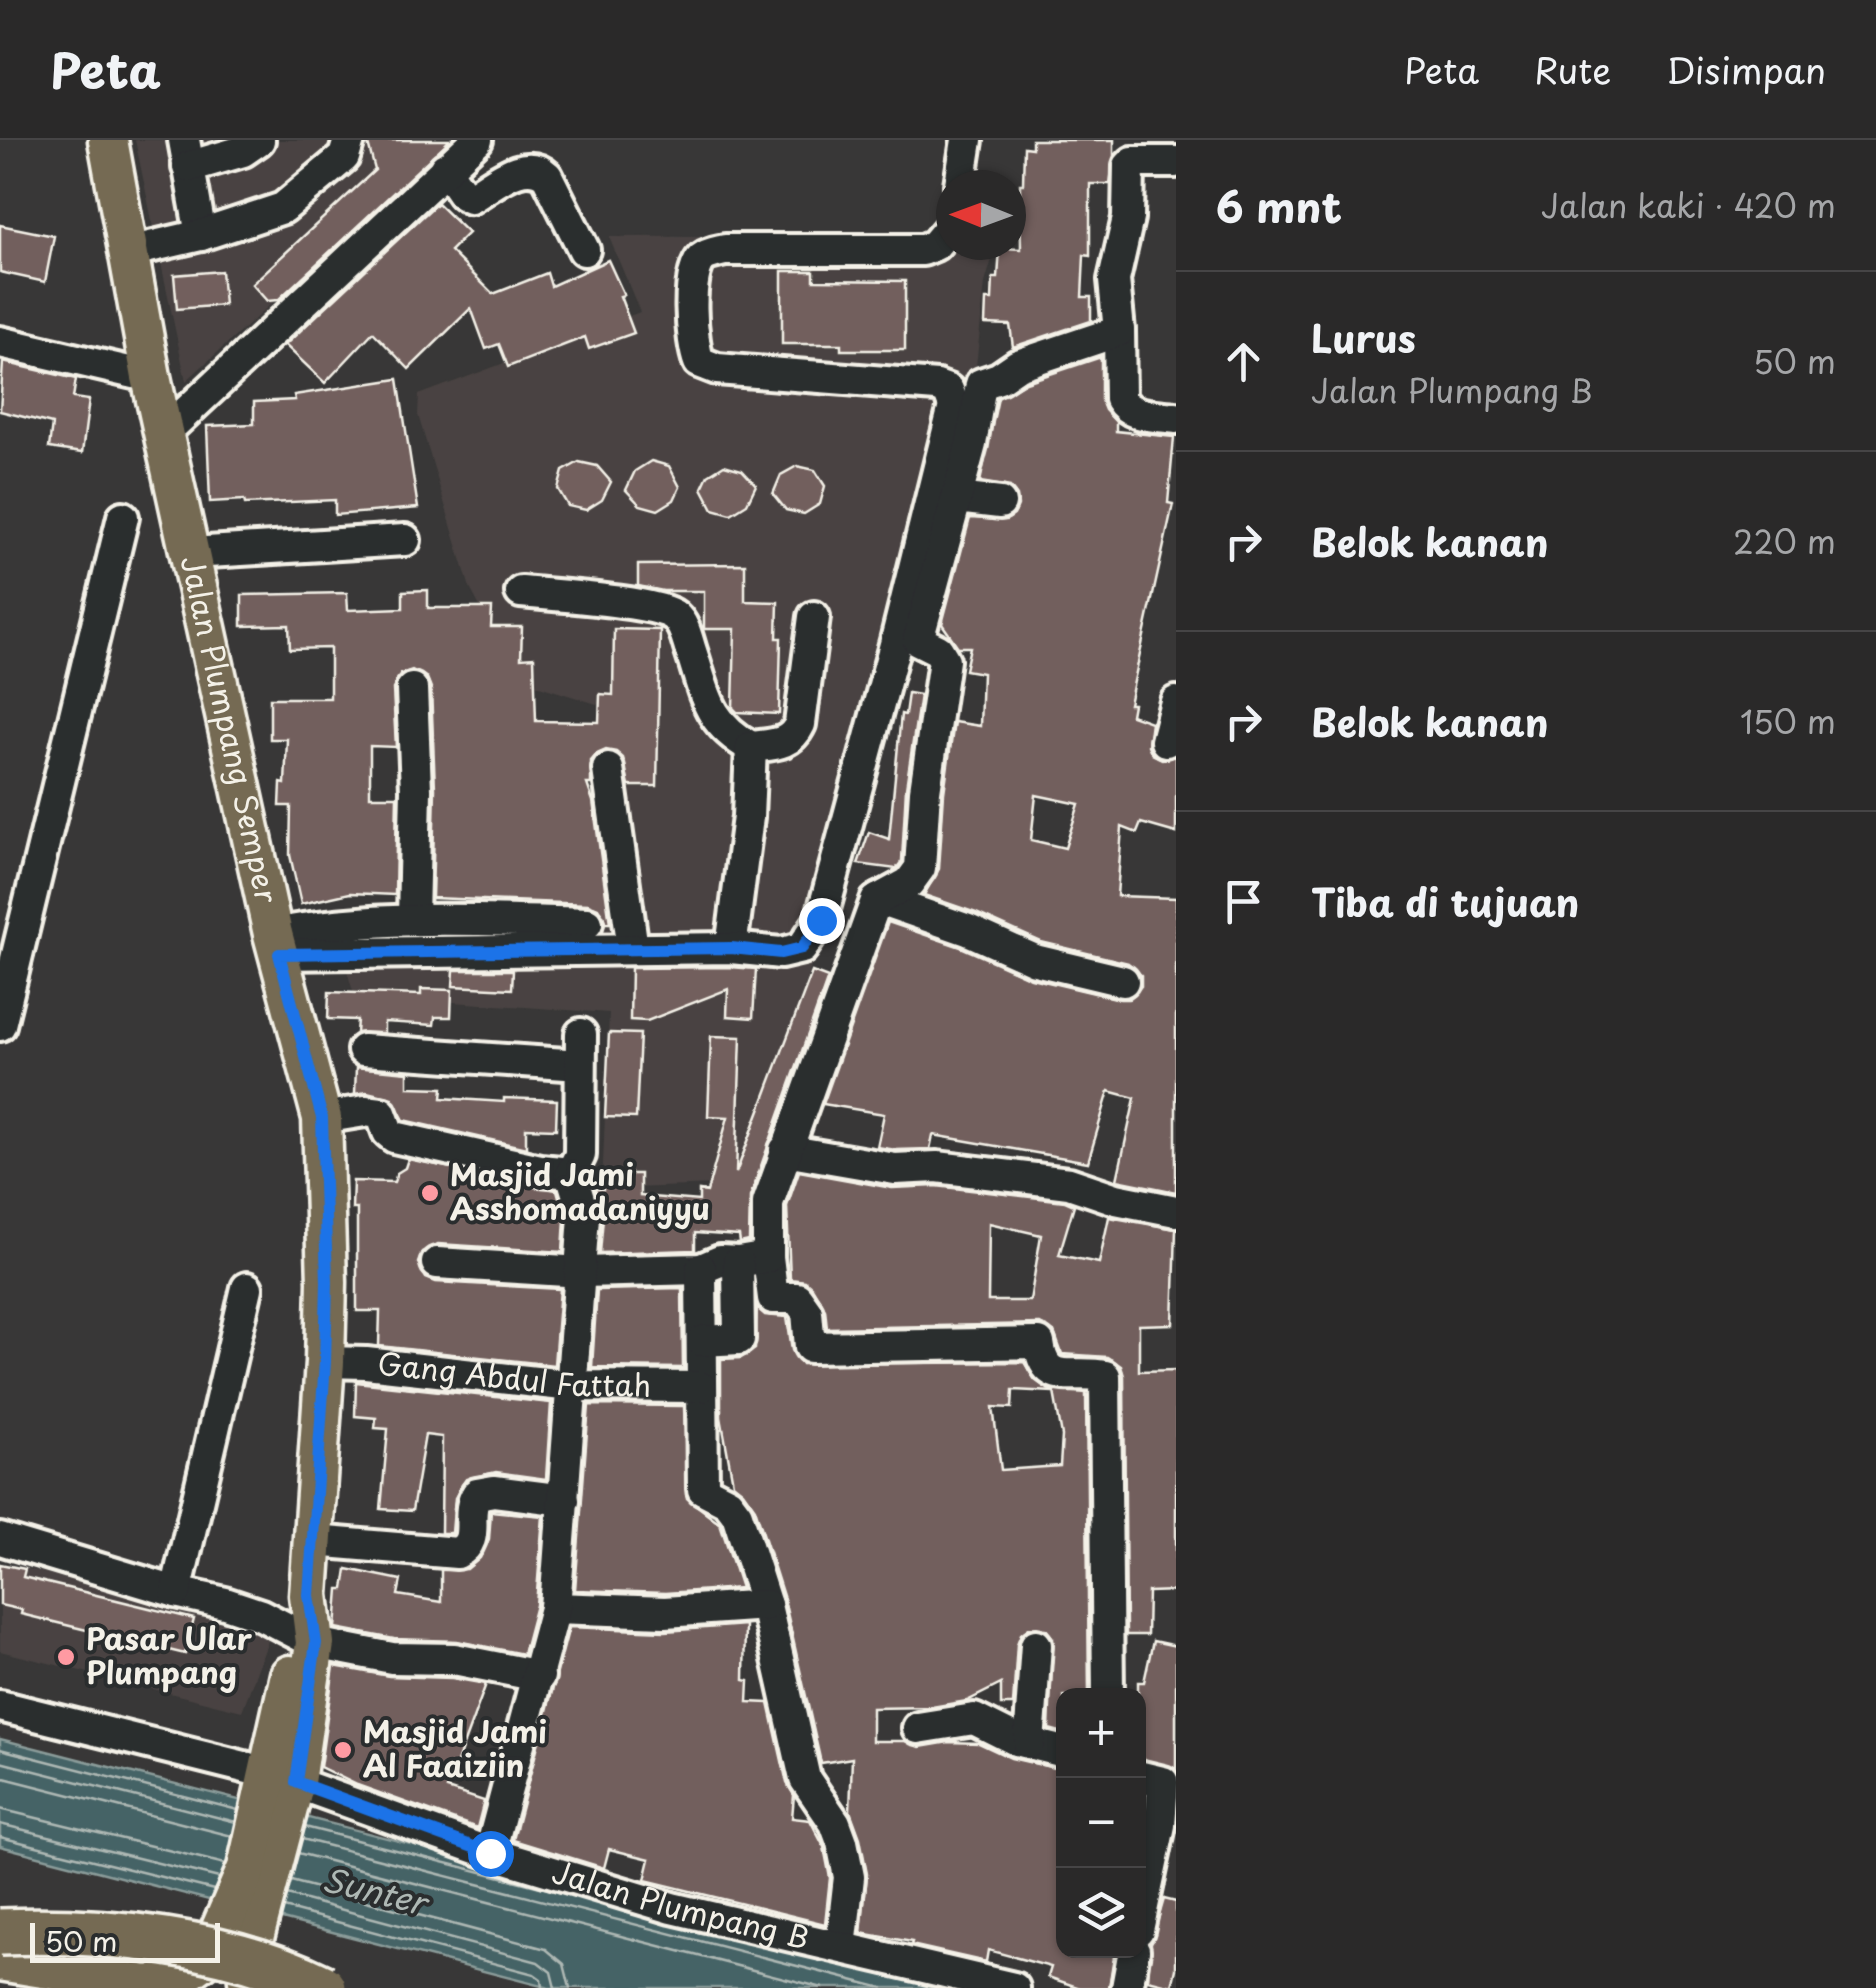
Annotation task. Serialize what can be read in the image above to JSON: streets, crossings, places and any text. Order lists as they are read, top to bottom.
{
  "streets": {
    "main road": ["Jalan Plumpang Semper"],
    "street": ["Gang Abdul Fattah", "Jalan Plumpang B"]
  },
  "crossings": [
    ["Jalan Plumpang Semper", "Gang Abdul Fattah"],
    ["Jalan Plumpang Semper", "Jalan Plumpang B"]
  ],
  "water": ["Sunter"],
  "places": ["Masjid Jami Asshomadaniyyu", "Pasar Ular Plumpang", "Masjid Jami Al Faaiziin"],
  "scale_bar": "50 m",
  "north": "left",
  "page": {
    "header": "Peta",
    "nav": ["Peta", "Rute", "Disimpan"],
    "heading": ["6 mnt", "Jalan kaki · 420 m"],
    "list": [
      ["Lurus", "Jalan Plumpang B", "50 m"],
      ["Belok kanan", "220 m"],
      ["Belok kanan", "150 m"],
      "Tiba di tujuan"
    ],
    "map_buttons": ["+", "−"],
    "scale": "50 m"
  }
}
